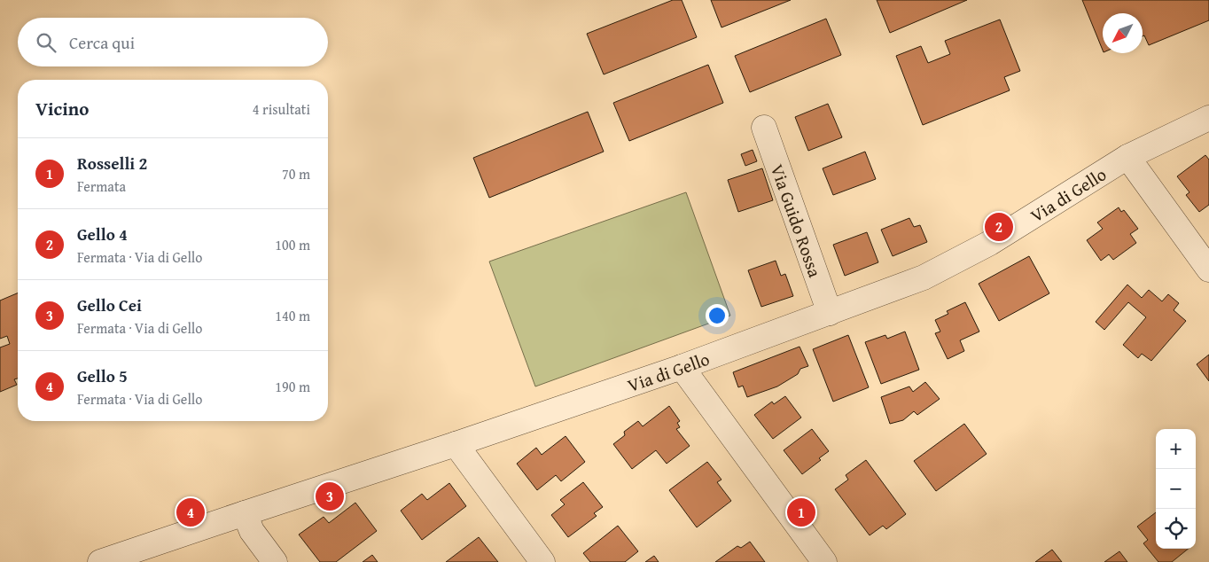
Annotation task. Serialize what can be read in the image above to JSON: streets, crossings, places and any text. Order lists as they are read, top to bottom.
{
  "streets": {
    "street": ["Via di Gello", "Via Guido Rossa"]
  },
  "crossings": [
    ["Via di Gello", "Via Guido Rossa"]
  ],
  "north": "bottom left",
  "page": {
    "search": "Cerca qui",
    "heading": ["Vicino", "4 risultati"],
    "list": [
      {
        "mark": "1",
        "name": "Rosselli 2",
        "note": "Fermata",
        "value": "70 m"
      },
      {
        "mark": "2",
        "name": "Gello 4",
        "note": "Fermata · Via di Gello",
        "value": "100 m"
      },
      {
        "mark": "3",
        "name": "Gello Cei",
        "note": "Fermata · Via di Gello",
        "value": "140 m"
      },
      {
        "mark": "4",
        "name": "Gello 5",
        "note": "Fermata · Via di Gello",
        "value": "190 m"
      }
    ],
    "pins": [
      "2",
      "3",
      "1",
      "4"
    ],
    "map_buttons": ["+", "−"]
  }
}
